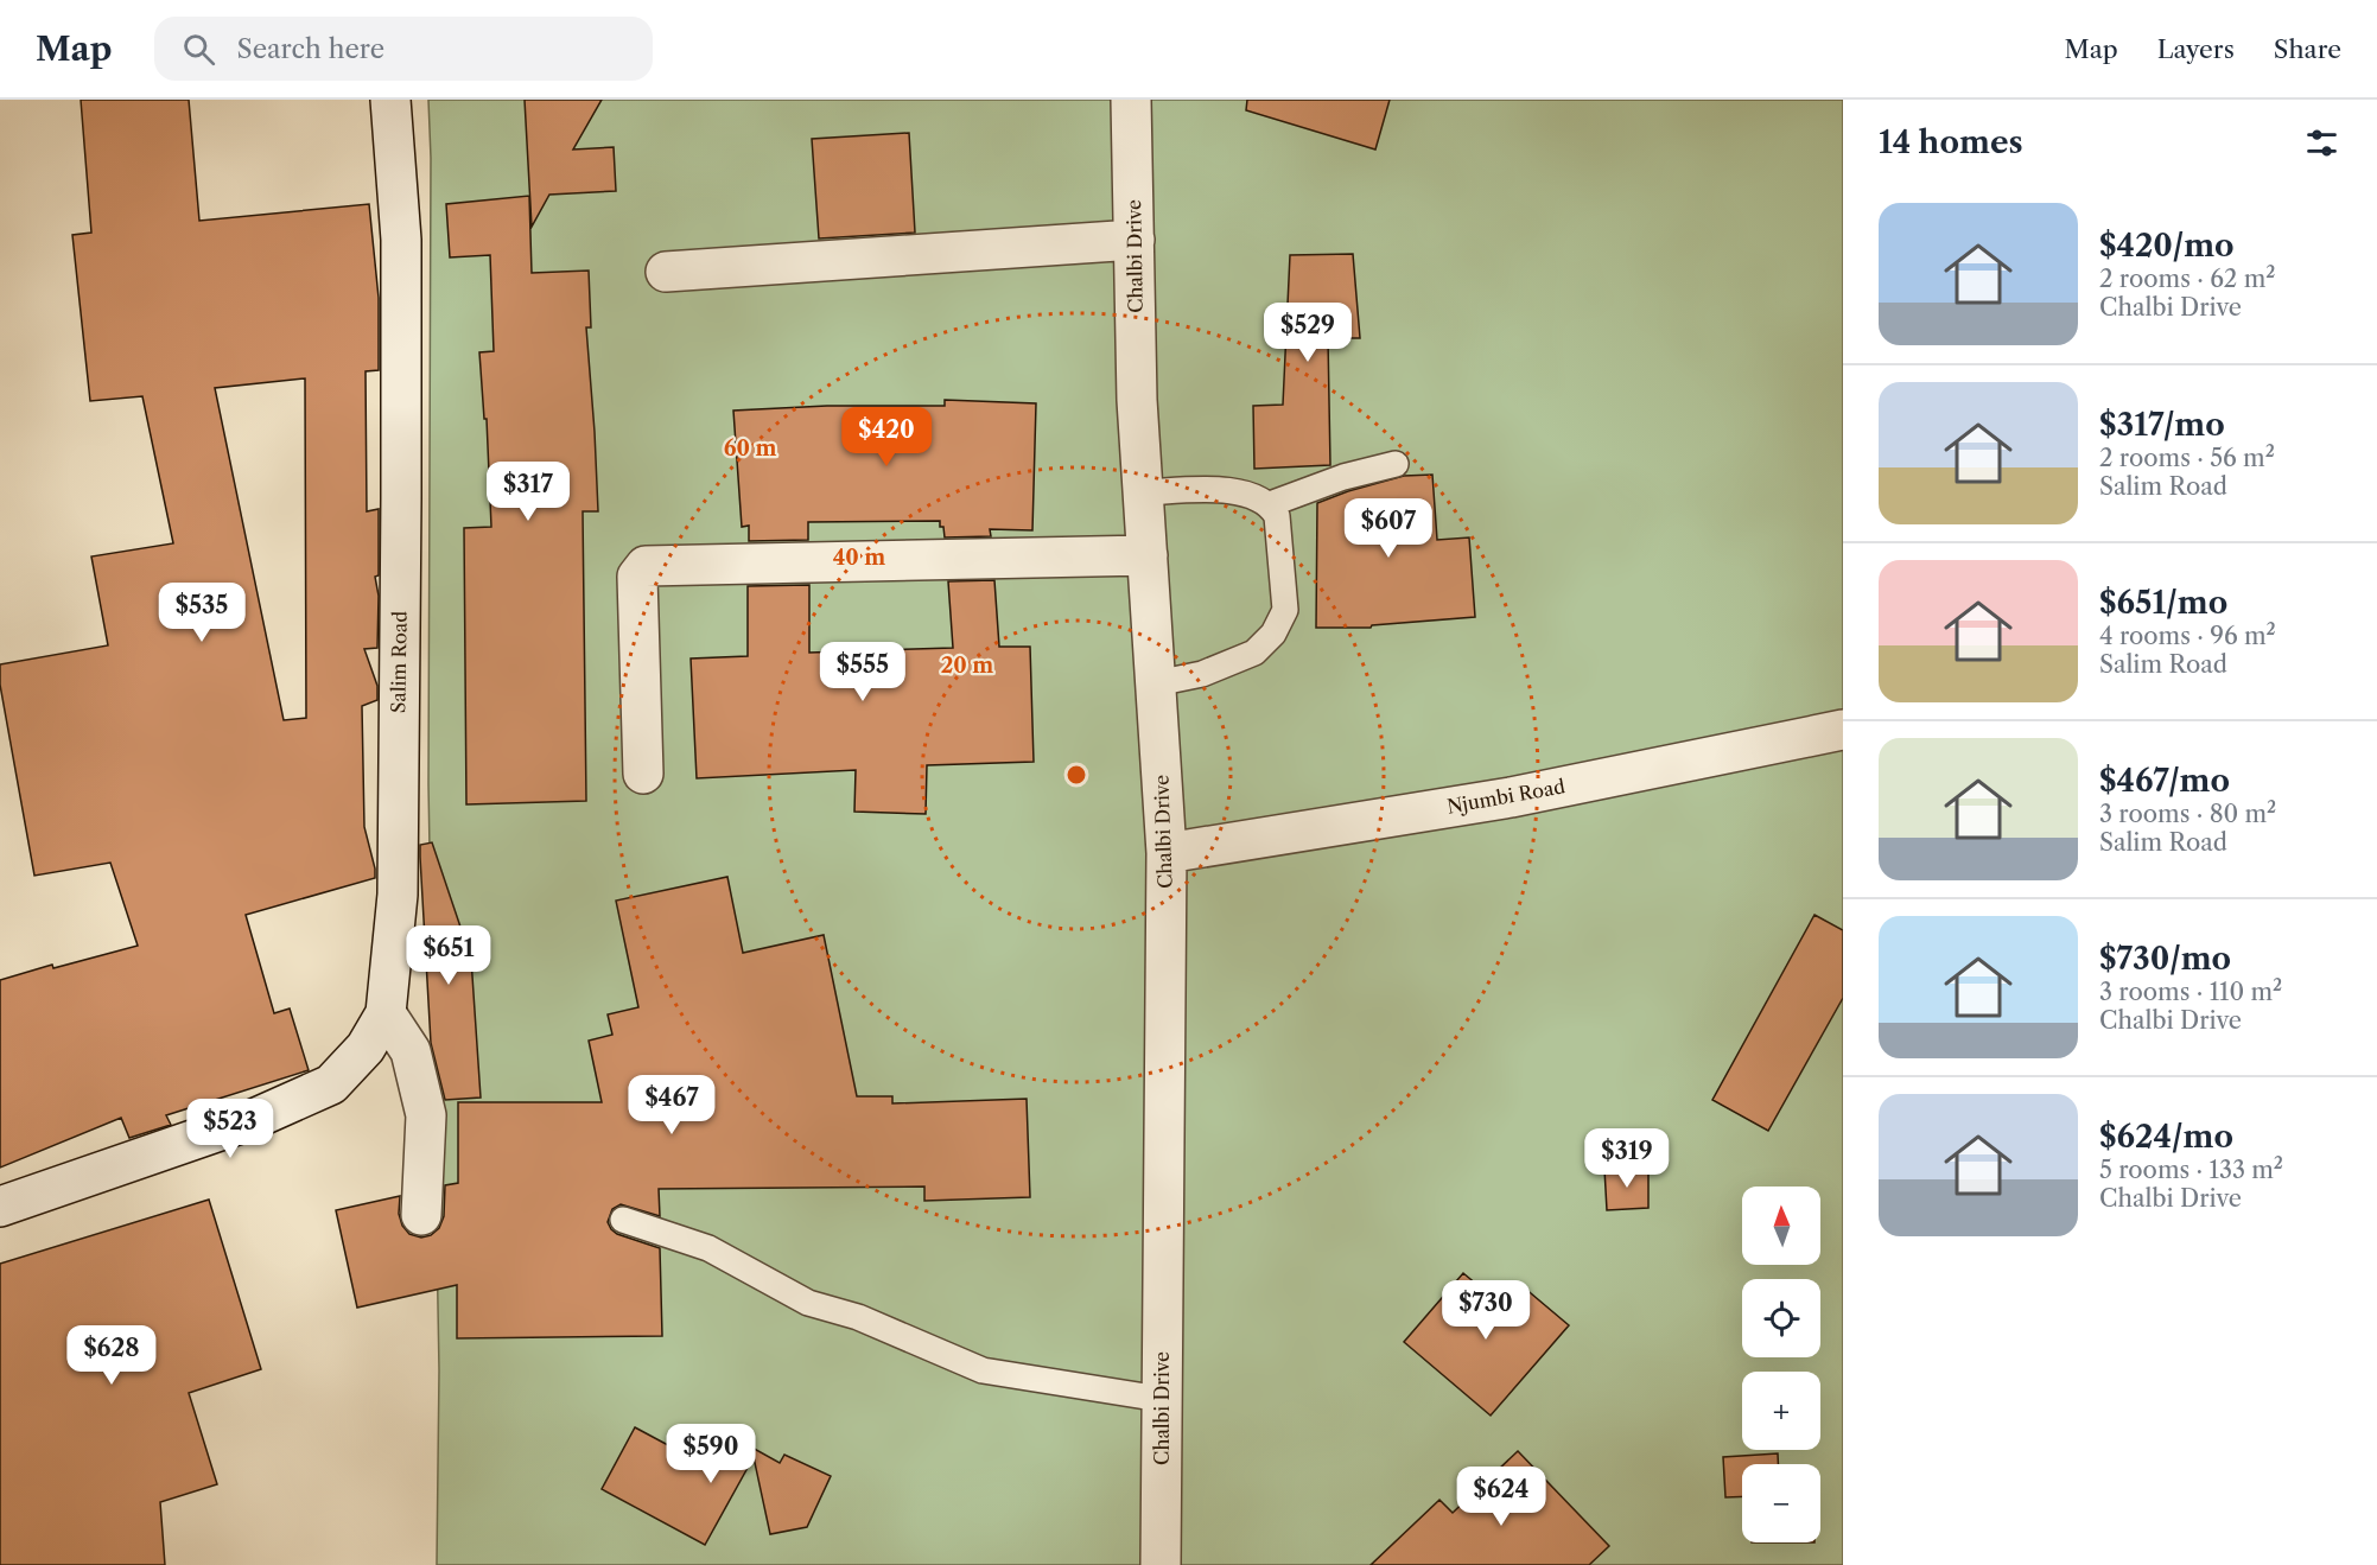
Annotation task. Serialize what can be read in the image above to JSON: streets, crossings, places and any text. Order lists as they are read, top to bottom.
{
  "streets": {
    "street": ["Chalbi Drive", "Salim Road", "Njumbi Road"]
  },
  "crossings": [
    ["Chalbi Drive", "Njumbi Road"]
  ],
  "north": "top",
  "page": {
    "header": "Map",
    "search": "Search here",
    "nav": ["Map", "Layers", "Share"],
    "heading": "14 homes",
    "list": [
      {
        "name": "$420/mo",
        "note": "2 rooms · 62 m² · Chalbi Drive"
      },
      {
        "name": "$317/mo",
        "note": "2 rooms · 56 m² · Salim Road"
      },
      {
        "name": "$651/mo",
        "note": "4 rooms · 96 m² · Salim Road"
      },
      {
        "name": "$467/mo",
        "note": "3 rooms · 80 m² · Salim Road"
      },
      {
        "name": "$730/mo",
        "note": "3 rooms · 110 m² · Chalbi Drive"
      },
      {
        "name": "$624/mo",
        "note": "5 rooms · 133 m² · Chalbi Drive"
      }
    ],
    "price": [
      "$529",
      "$420",
      "$317",
      "$607",
      "$535",
      "$555",
      "$651",
      "$467",
      "$523",
      "$319",
      "$730",
      "$628",
      "$590",
      "$624"
    ],
    "map_buttons": ["+", "−"]
  },
  "rings": ["60 m", "40 m", "20 m"]
}
